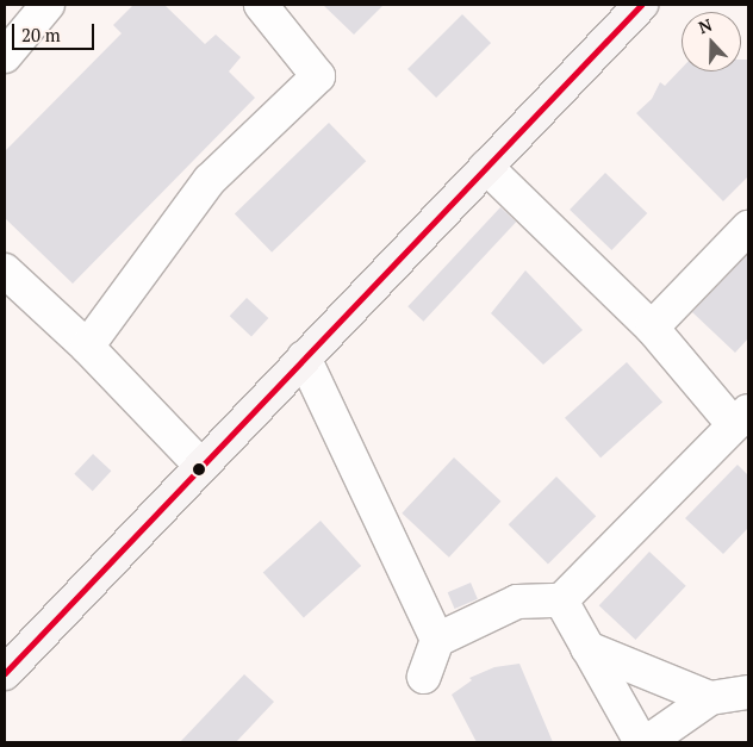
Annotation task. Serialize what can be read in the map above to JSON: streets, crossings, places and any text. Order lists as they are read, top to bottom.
{
  "scale_bar": "20 m",
  "north": "top"
}
